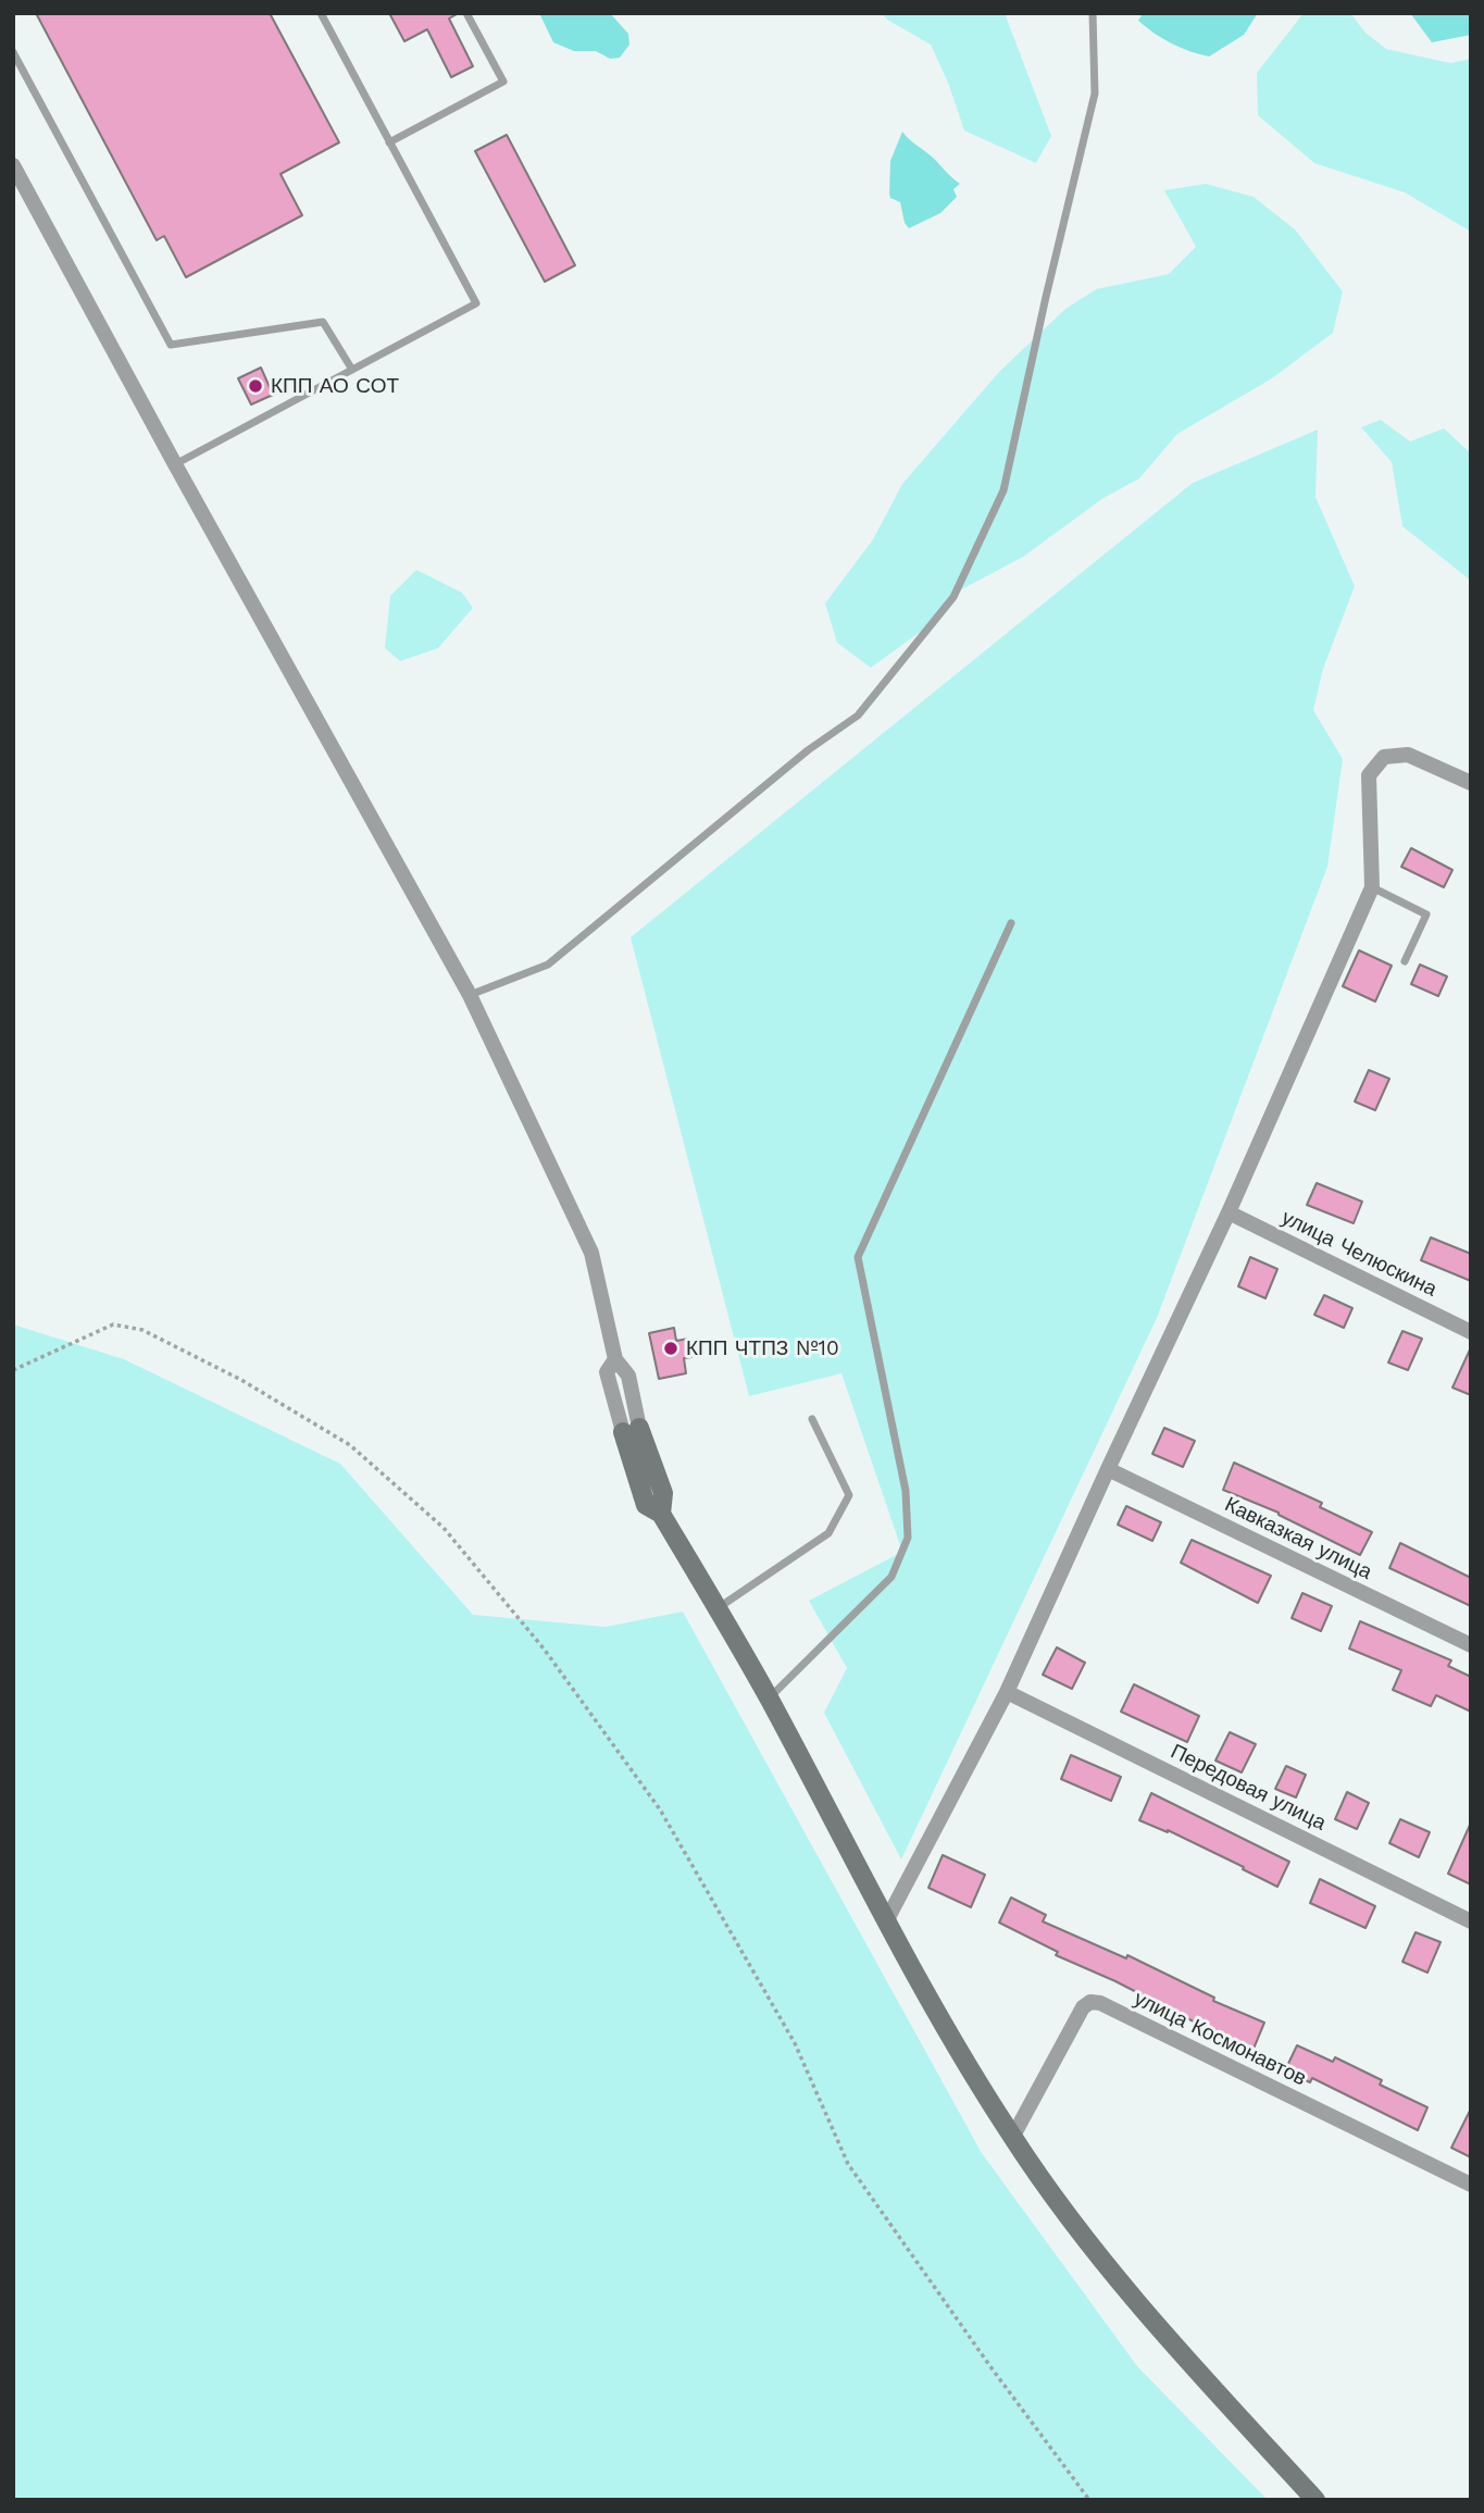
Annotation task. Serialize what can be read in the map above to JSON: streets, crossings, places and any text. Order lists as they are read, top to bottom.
{
  "streets": {
    "street": [
      "улица Челюскина",
      "Кавказкая улица",
      "Передовая улица",
      "улица Космонавтов"
    ]
  },
  "places": ["КПП АО СОТ", "КПП ЧТПЗ №10"]
}
